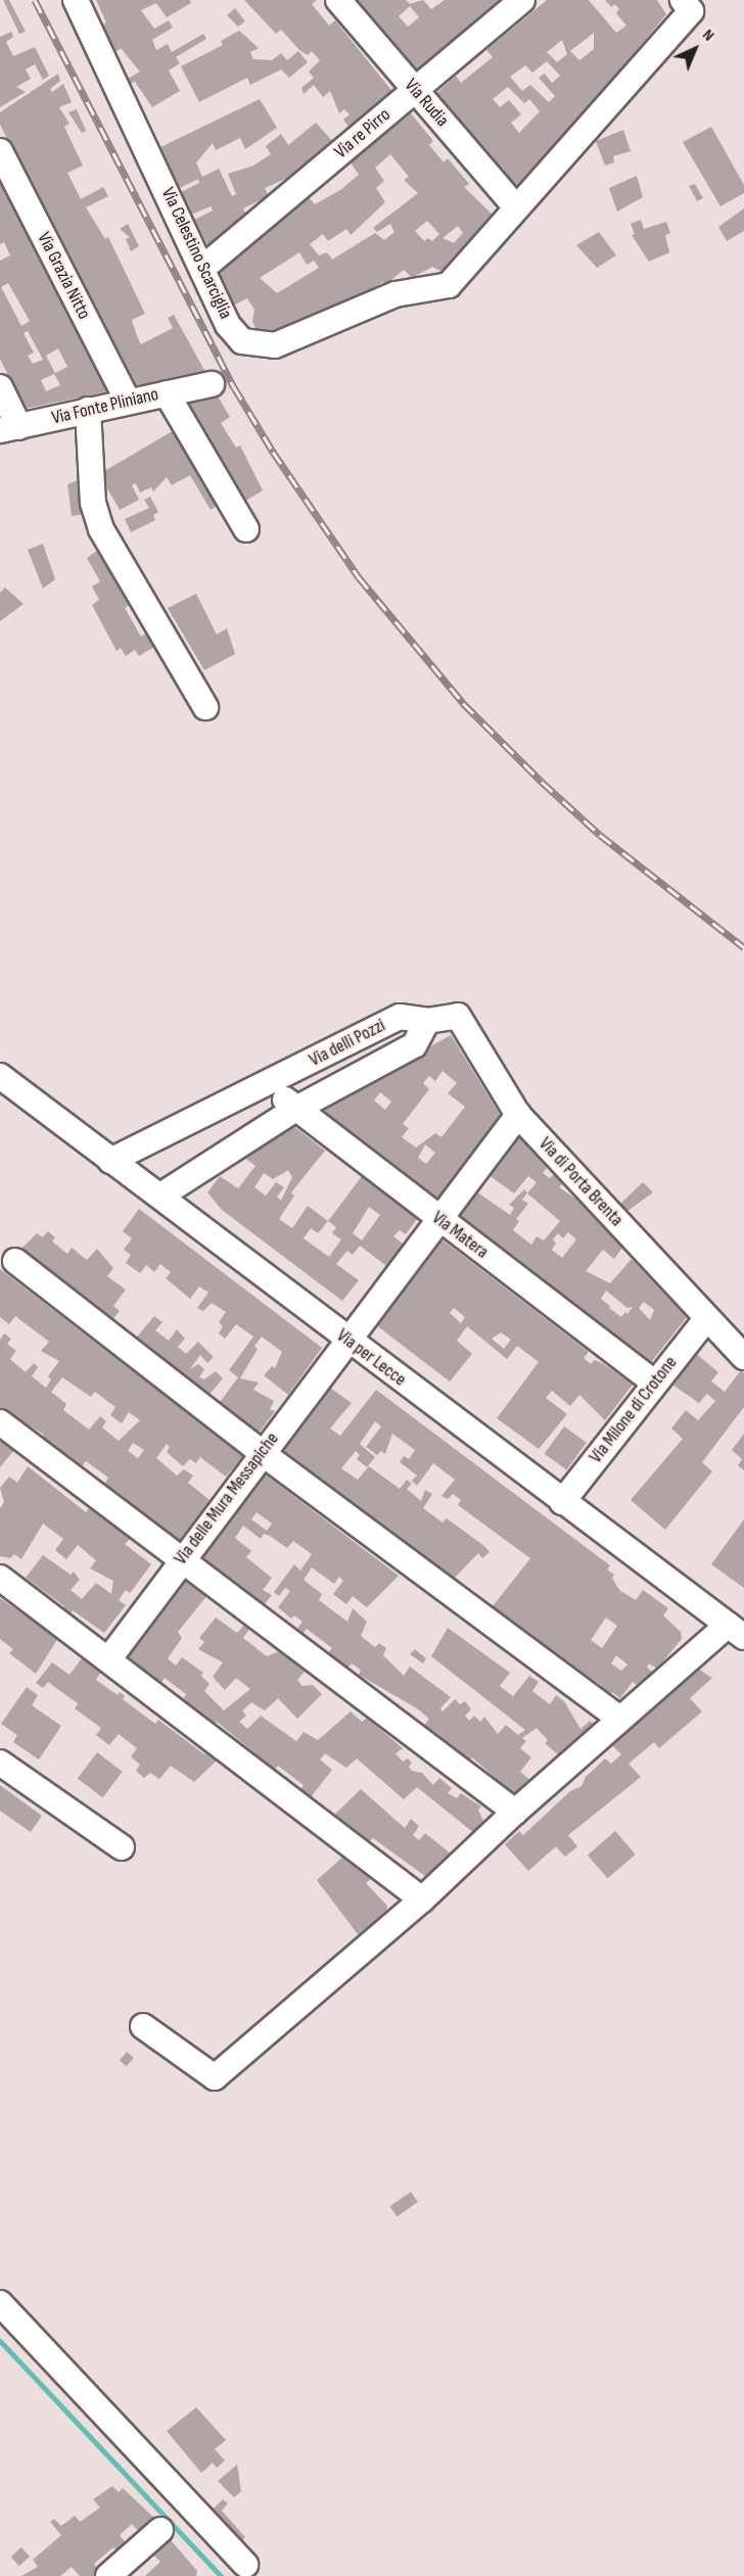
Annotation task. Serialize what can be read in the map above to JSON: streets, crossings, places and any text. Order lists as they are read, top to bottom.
{
  "streets": {
    "street": [
      "Via Rudia",
      "Via re Pirro",
      "Via Celestino Scarciglia",
      "Via Grazia Nitto",
      "Via Fonte Pliniano",
      "Via delli Pozzi",
      "Via di Porta Brenta",
      "Via Matera",
      "Via per Lecce",
      "Via Milone di Crotone",
      "Via delle Mura Messapiche"
    ]
  },
  "crossings": [
    ["Via Rudia", "Via re Pirro"],
    ["Via Rudia", "Via Celestino Scarciglia"],
    ["Via re Pirro", "Via Celestino Scarciglia"],
    ["Via Grazia Nitto", "Via Fonte Pliniano"],
    ["Via delli Pozzi", "Via di Porta Brenta"],
    ["Via delli Pozzi", "Via Matera"],
    ["Via delli Pozzi", "Via per Lecce"],
    ["Via di Porta Brenta", "Via Milone di Crotone"],
    ["Via di Porta Brenta", "Via delle Mura Messapiche"],
    ["Via Matera", "Via Milone di Crotone"],
    ["Via Matera", "Via delle Mura Messapiche"],
    ["Via per Lecce", "Via Milone di Crotone"],
    ["Via per Lecce", "Via delle Mura Messapiche"]
  ],
  "north": "top right"
}
